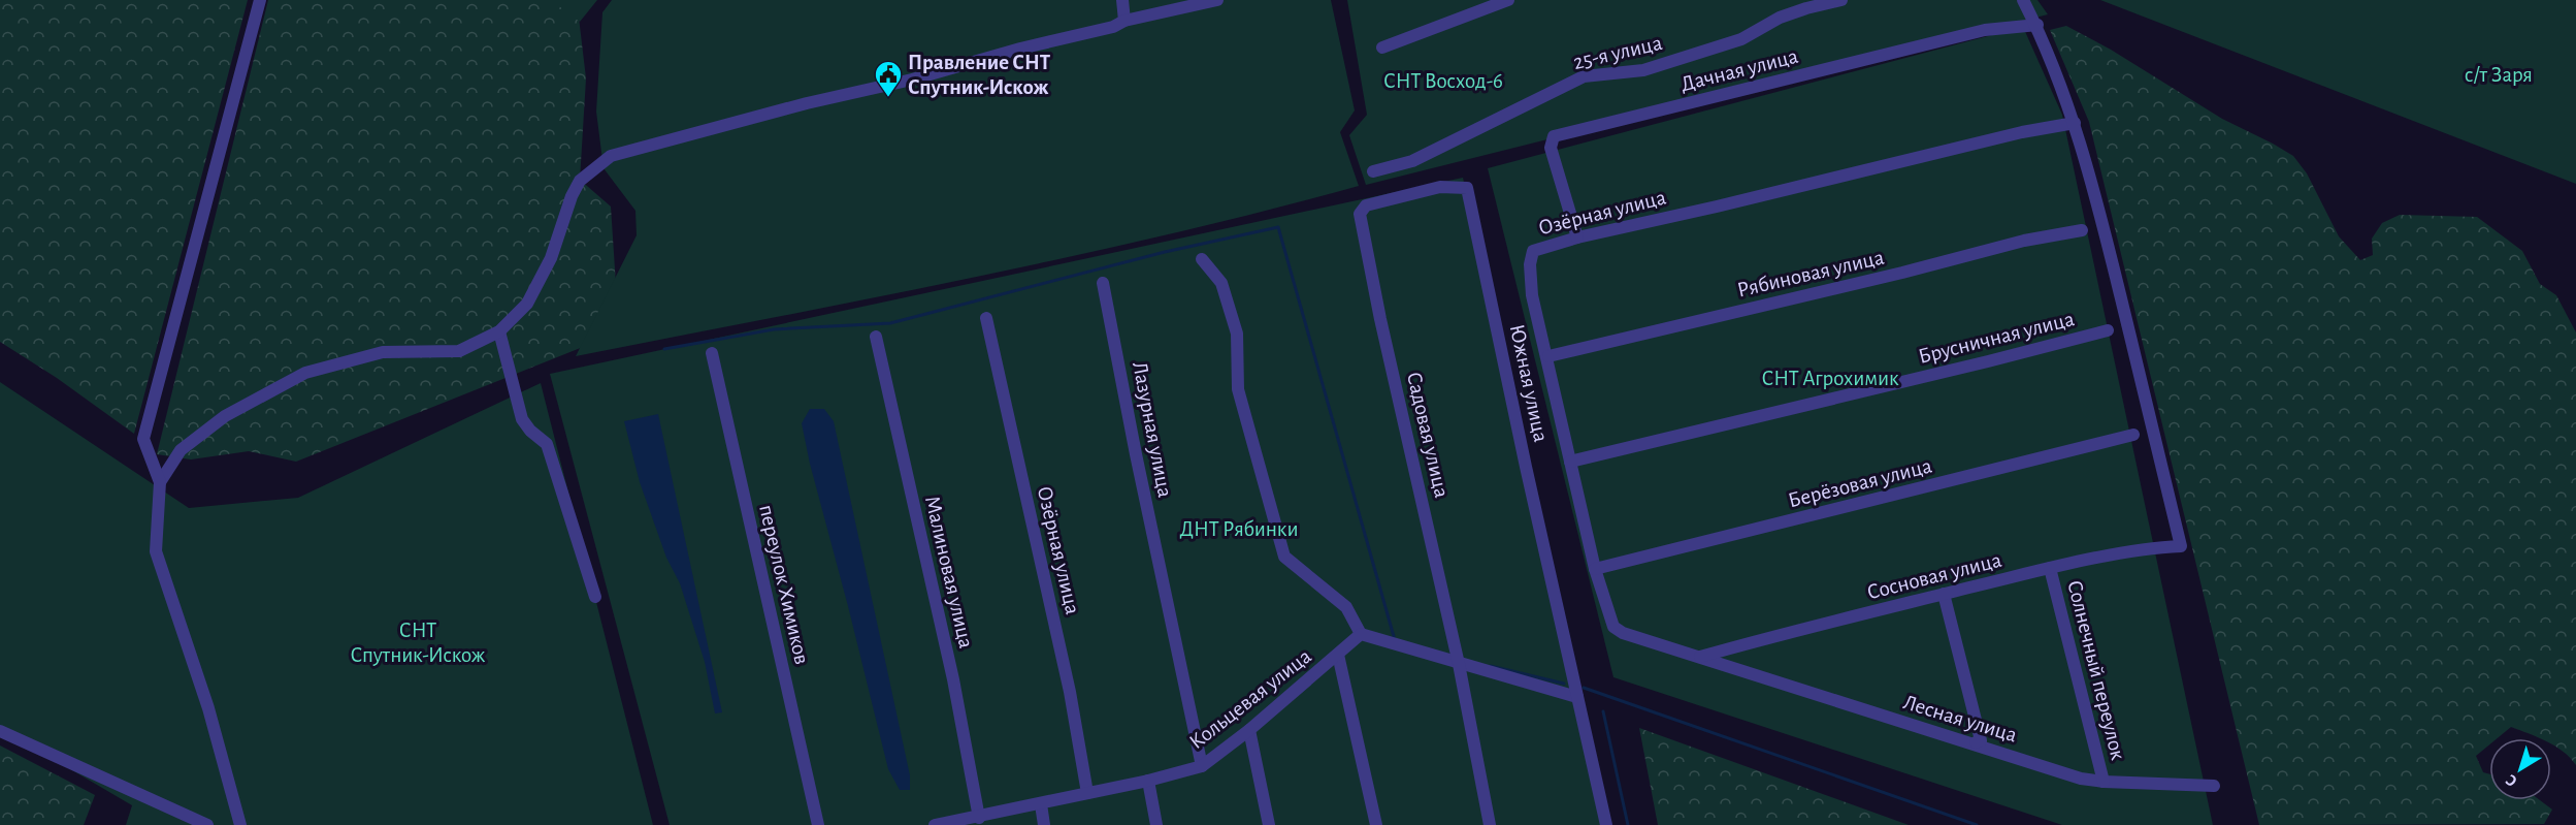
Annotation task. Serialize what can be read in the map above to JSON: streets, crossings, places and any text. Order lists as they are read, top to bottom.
{
  "streets": {
    "street": [
      "25-я улица",
      "Дачная улица",
      "Озёрная улица",
      "Рябиновая улица",
      "Брусничная улица",
      "Южная улица",
      "Лазурная улица",
      "Садовая улица",
      "Берёзовая улица",
      "Малиновая улица",
      "Сосновая улица",
      "переулок Химиков",
      "Солнечный переулок",
      "Кольцевая улица",
      "Лесная улица"
    ]
  },
  "crossings": [
    ["Дачная улица", "Озёрная улица"],
    ["Озёрная улица", "Рябиновая улица"],
    ["Озёрная улица", "Брусничная улица"],
    ["Озёрная улица", "Берёзовая улица"],
    ["Озёрная улица", "Сосновая улица"],
    ["Озёрная улица", "Кольцевая улица"],
    ["Озёрная улица", "Лесная улица"],
    ["Южная улица", "Садовая улица"],
    ["Лазурная улица", "Кольцевая улица"],
    ["Малиновая улица", "Кольцевая улица"],
    ["Сосновая улица", "Солнечный переулок"],
    ["Сосновая улица", "Лесная улица"],
    ["Солнечный переулок", "Лесная улица"]
  ],
  "parks": [
    "с/т Заря",
    "СНТ Восход-6",
    "СНТ Агрохимик",
    "ДНТ Рябинки",
    "СНТ Спутник-Искож"
  ],
  "places": {
    "public building": ["Правление СНТ Спутник-Искож"]
  },
  "north": "bottom left"
}
